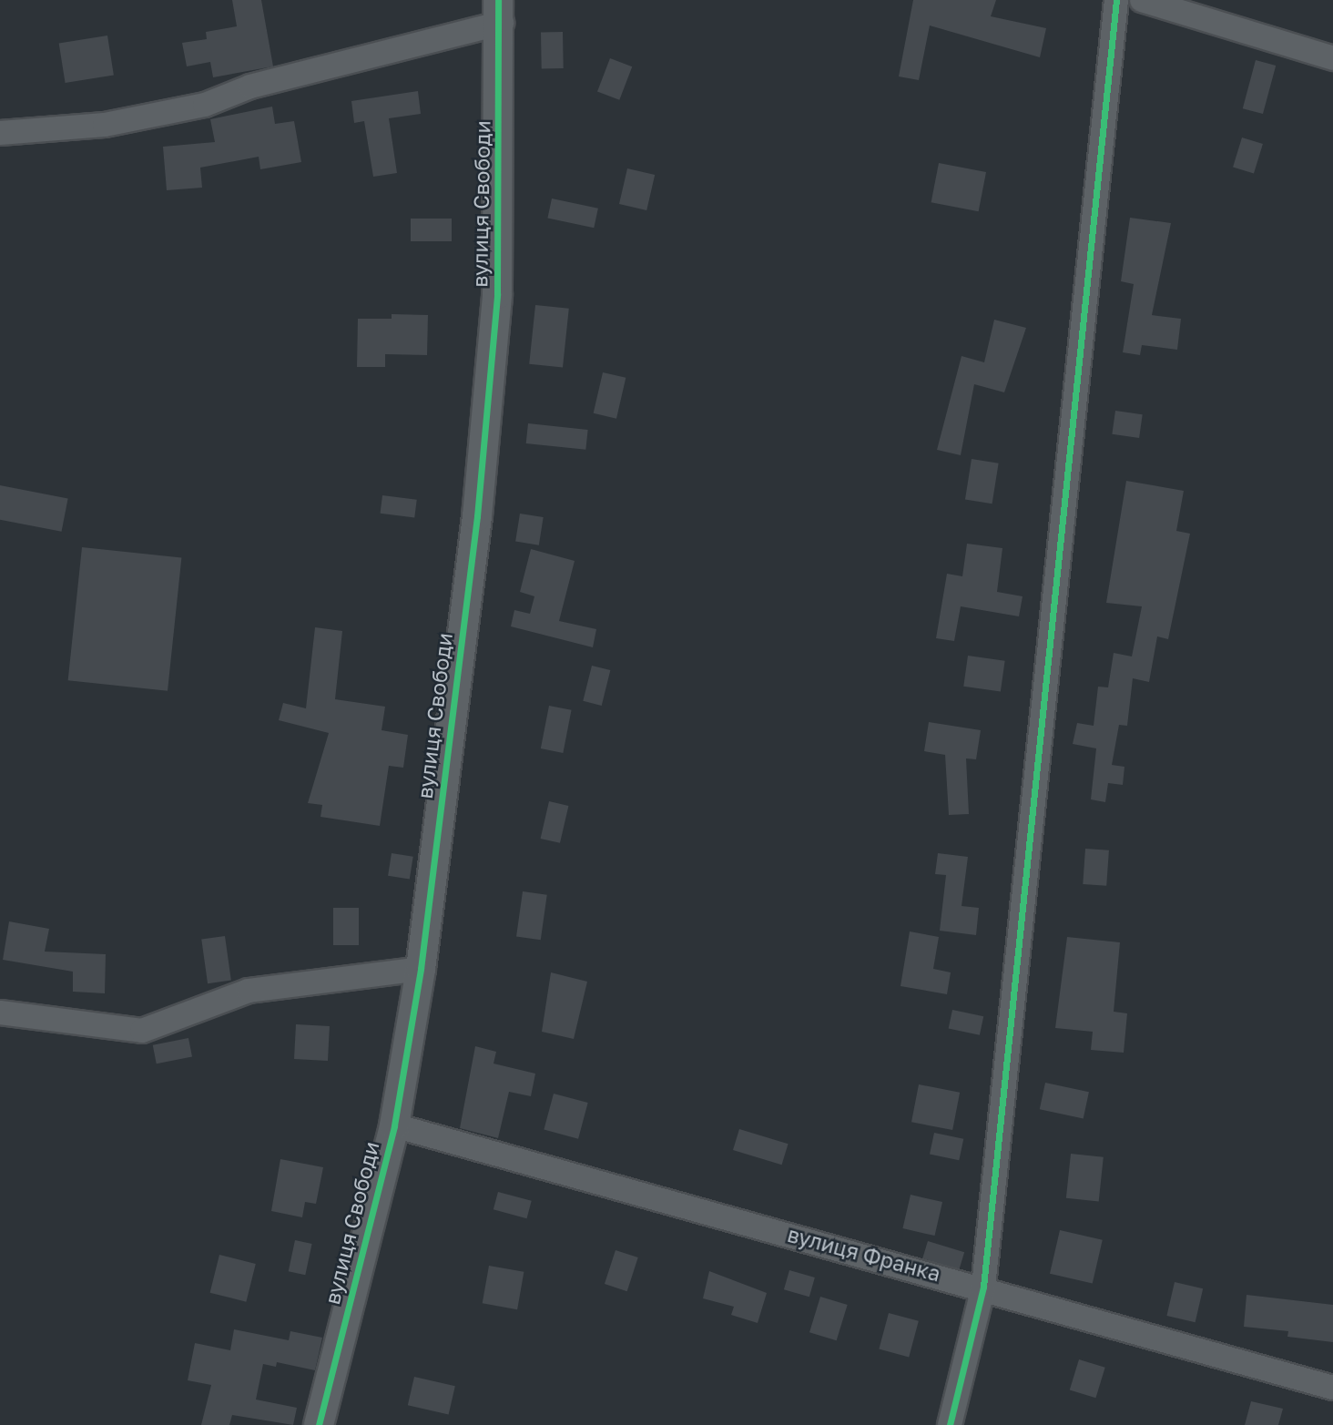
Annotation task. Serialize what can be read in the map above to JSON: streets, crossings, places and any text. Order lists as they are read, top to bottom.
{
  "streets": {
    "street": ["вулиця Свободи", "вулиця Франка"]
  },
  "crossings": [
    ["вулиця Свободи", "вулиця Франка"]
  ]
}
